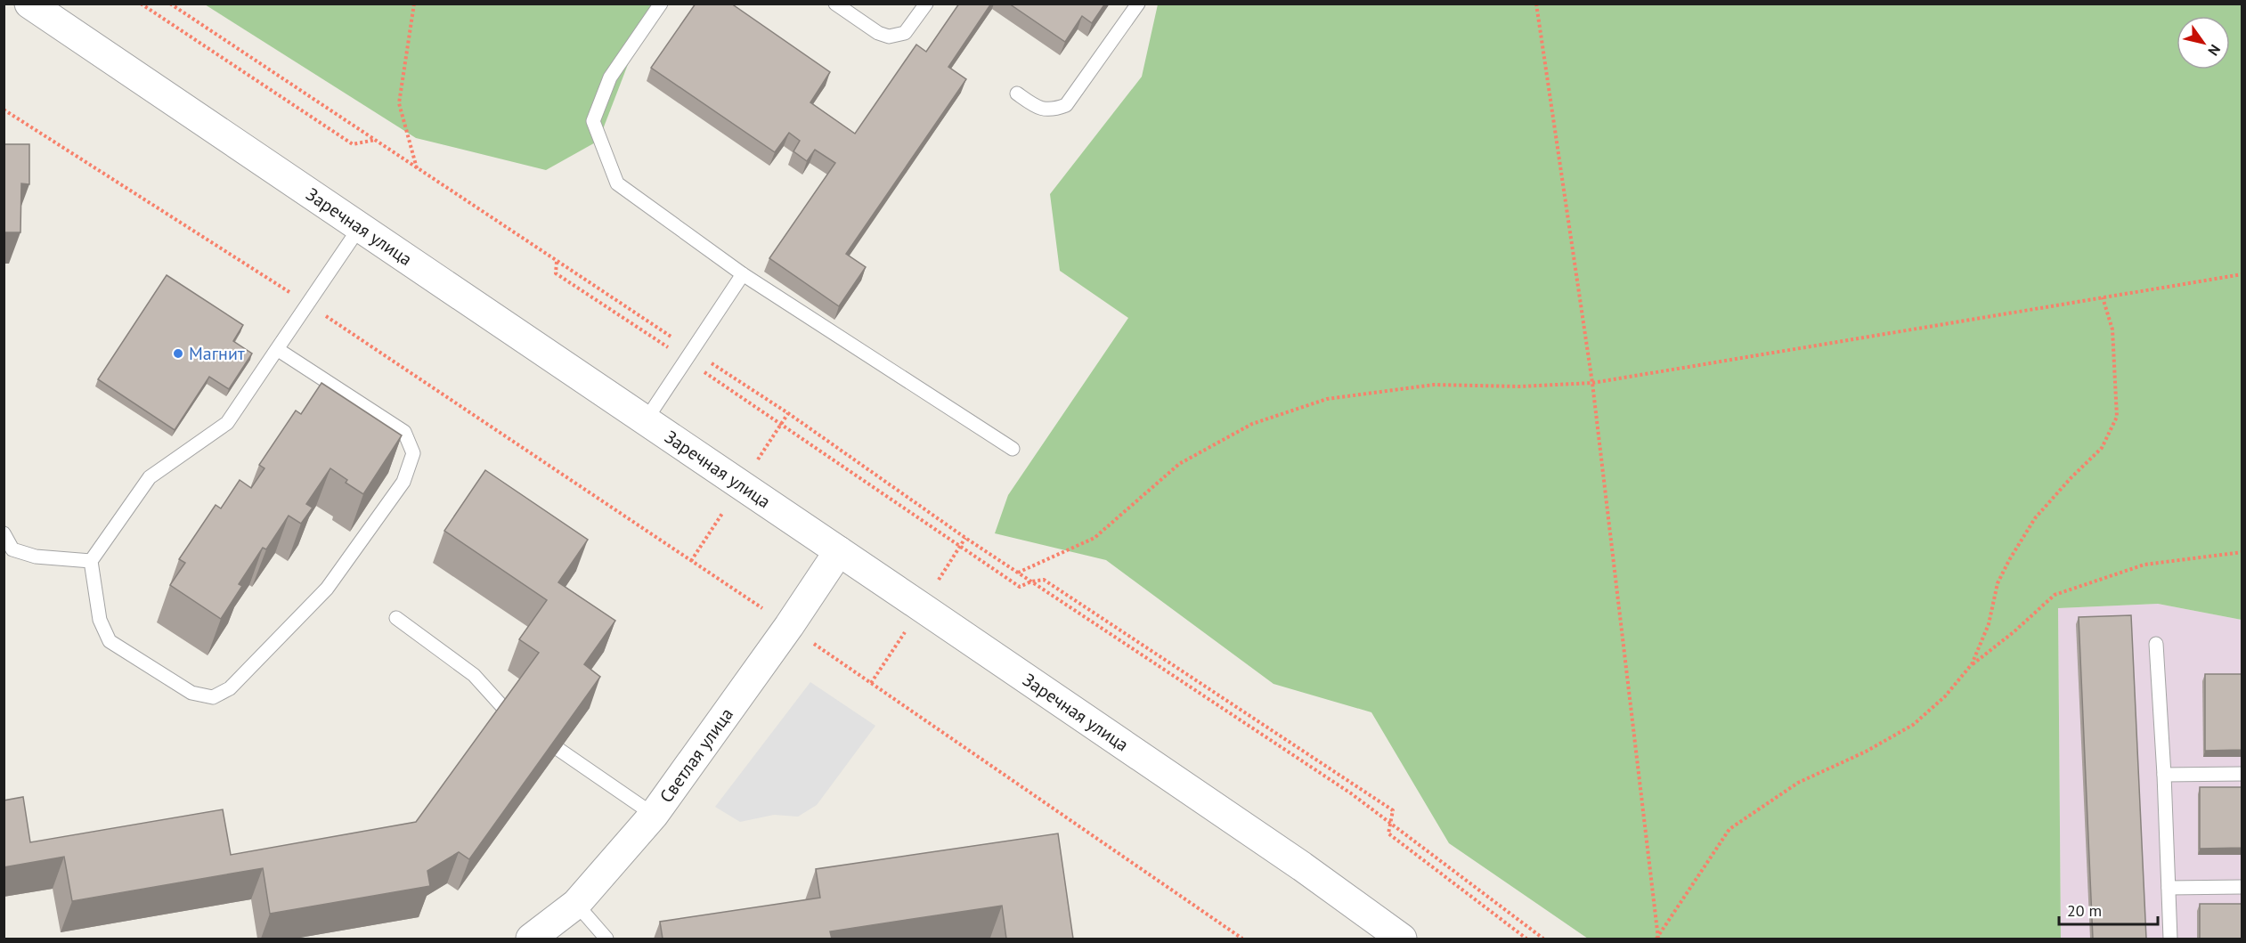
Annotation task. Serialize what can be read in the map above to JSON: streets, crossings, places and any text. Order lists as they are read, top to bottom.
{
  "streets": {
    "street": ["Заречная улица", "Светлая улица"]
  },
  "crossings": [
    ["Заречная улица", "Светлая улица"]
  ],
  "places": ["Магнит"],
  "scale_bar": "20 m",
  "north": "bottom right"
}
